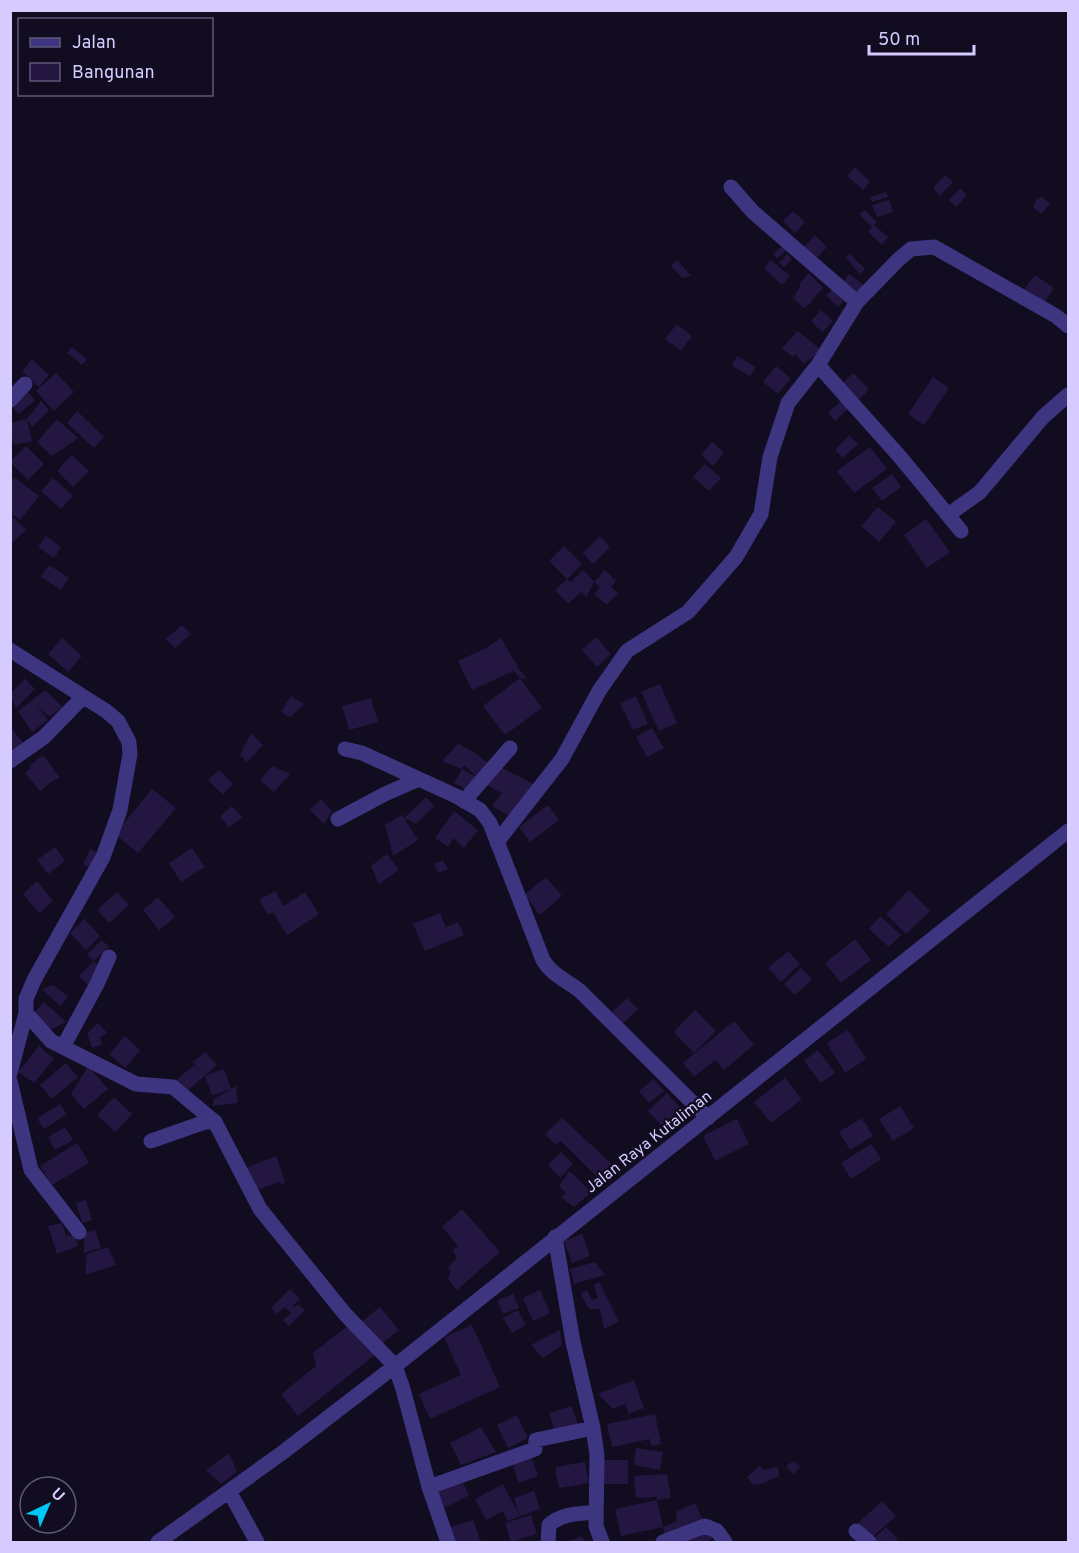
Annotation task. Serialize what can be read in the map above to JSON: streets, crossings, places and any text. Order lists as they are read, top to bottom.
{
  "streets": {
    "street": ["Jalan Raya Kutaliman"]
  },
  "legend": ["Jalan", "Bangunan"],
  "scale_bar": "50 m",
  "north": "top right"
}
